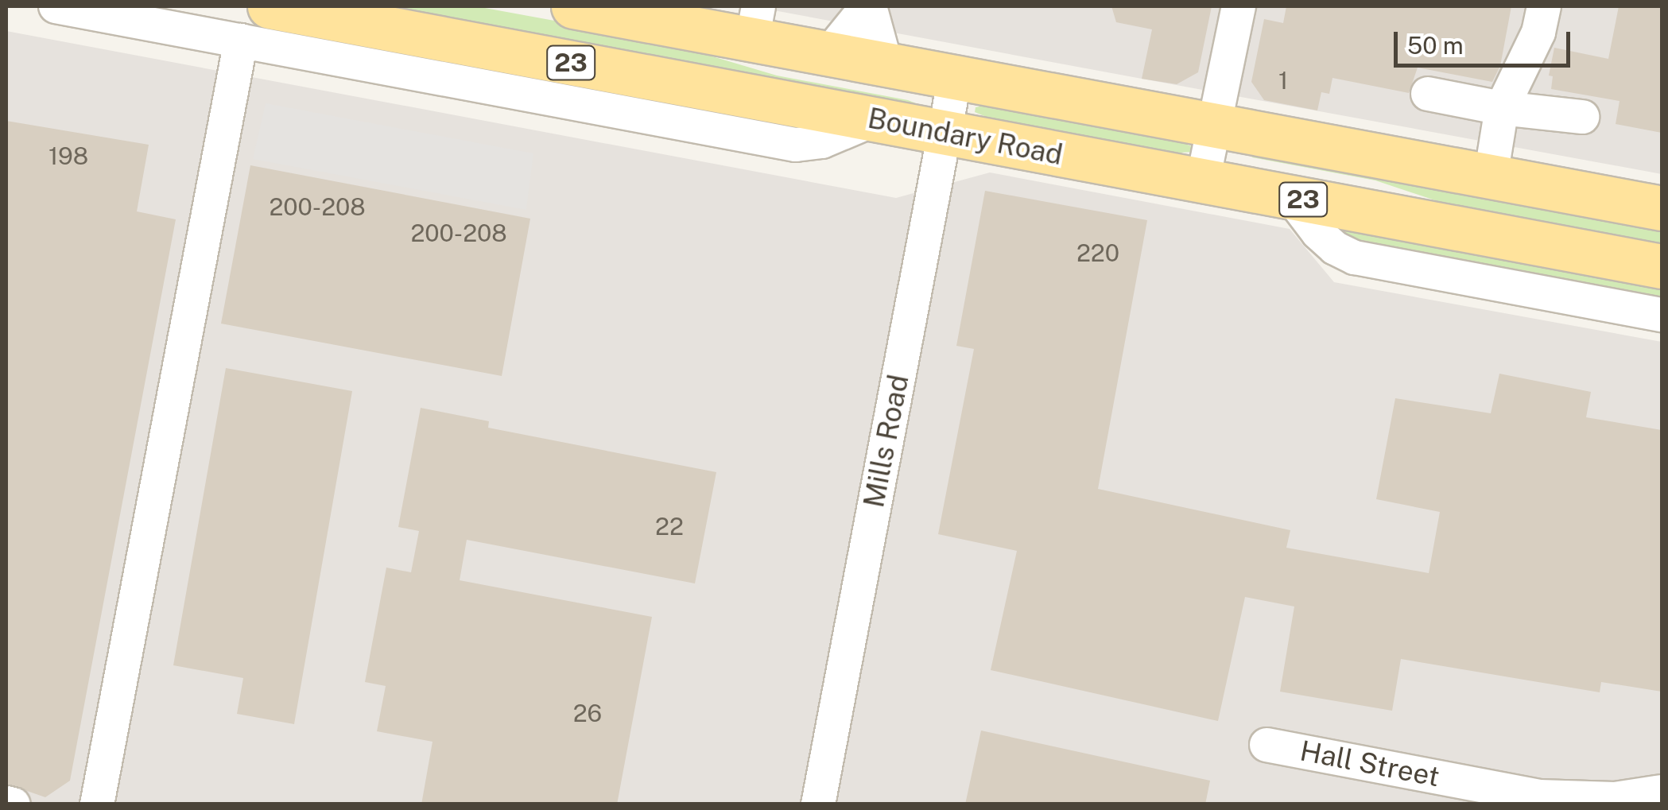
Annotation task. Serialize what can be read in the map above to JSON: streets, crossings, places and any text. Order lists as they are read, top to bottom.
{
  "streets": {
    "main road": ["23", "Boundary Road"],
    "street": ["Mills Road", "Hall Street"]
  },
  "crossings": [
    ["Boundary Road", "Mills Road"]
  ],
  "house_numbers": [
    "1",
    "198",
    "200-208",
    "200-208",
    "220",
    "22",
    "26"
  ],
  "scale_bar": "50 m"
}
